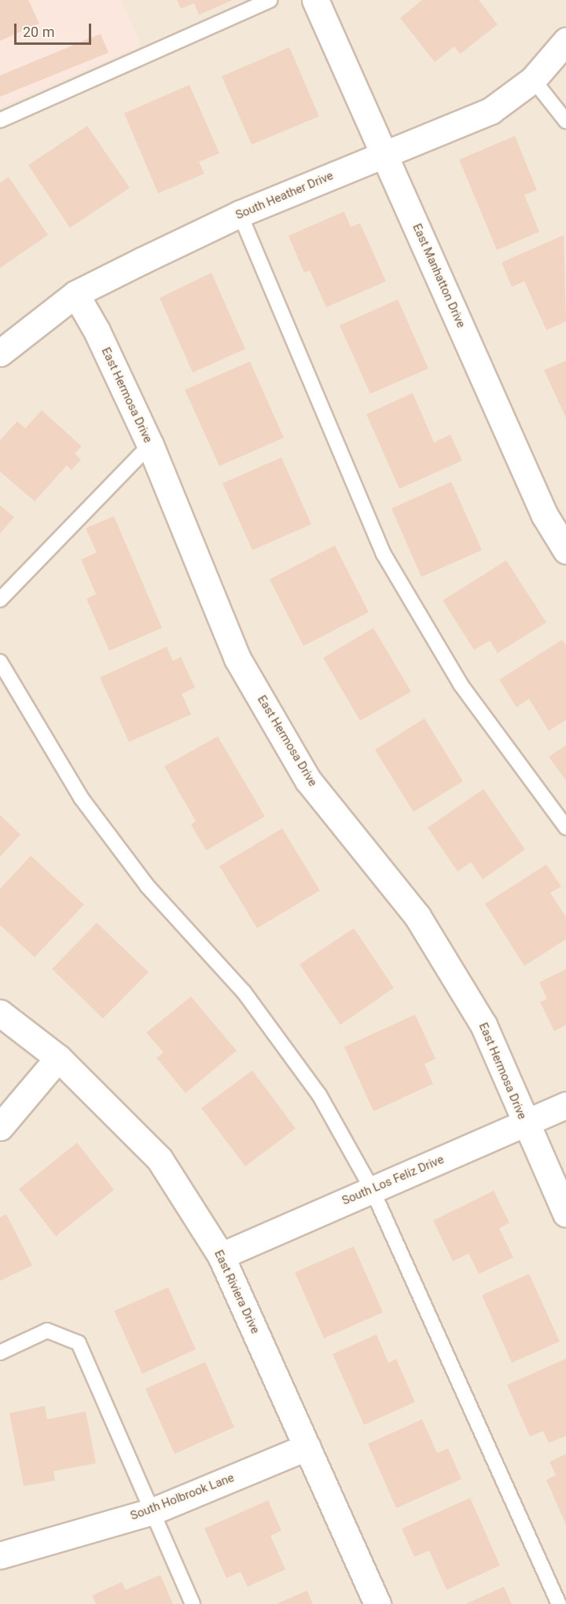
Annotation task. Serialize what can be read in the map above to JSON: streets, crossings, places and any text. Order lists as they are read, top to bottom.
{
  "streets": {
    "street": [
      "South Heather Drive",
      "East Manhatton Drive",
      "East Hermosa Drive",
      "South Los Feliz Drive",
      "East Riviera Drive",
      "South Holbrook Lane"
    ]
  },
  "crossings": [
    ["South Heather Drive", "East Manhatton Drive"],
    ["South Heather Drive", "East Hermosa Drive"],
    ["East Hermosa Drive", "South Los Feliz Drive"],
    ["South Los Feliz Drive", "East Riviera Drive"],
    ["East Riviera Drive", "South Holbrook Lane"]
  ],
  "scale_bar": "20 m"
}
